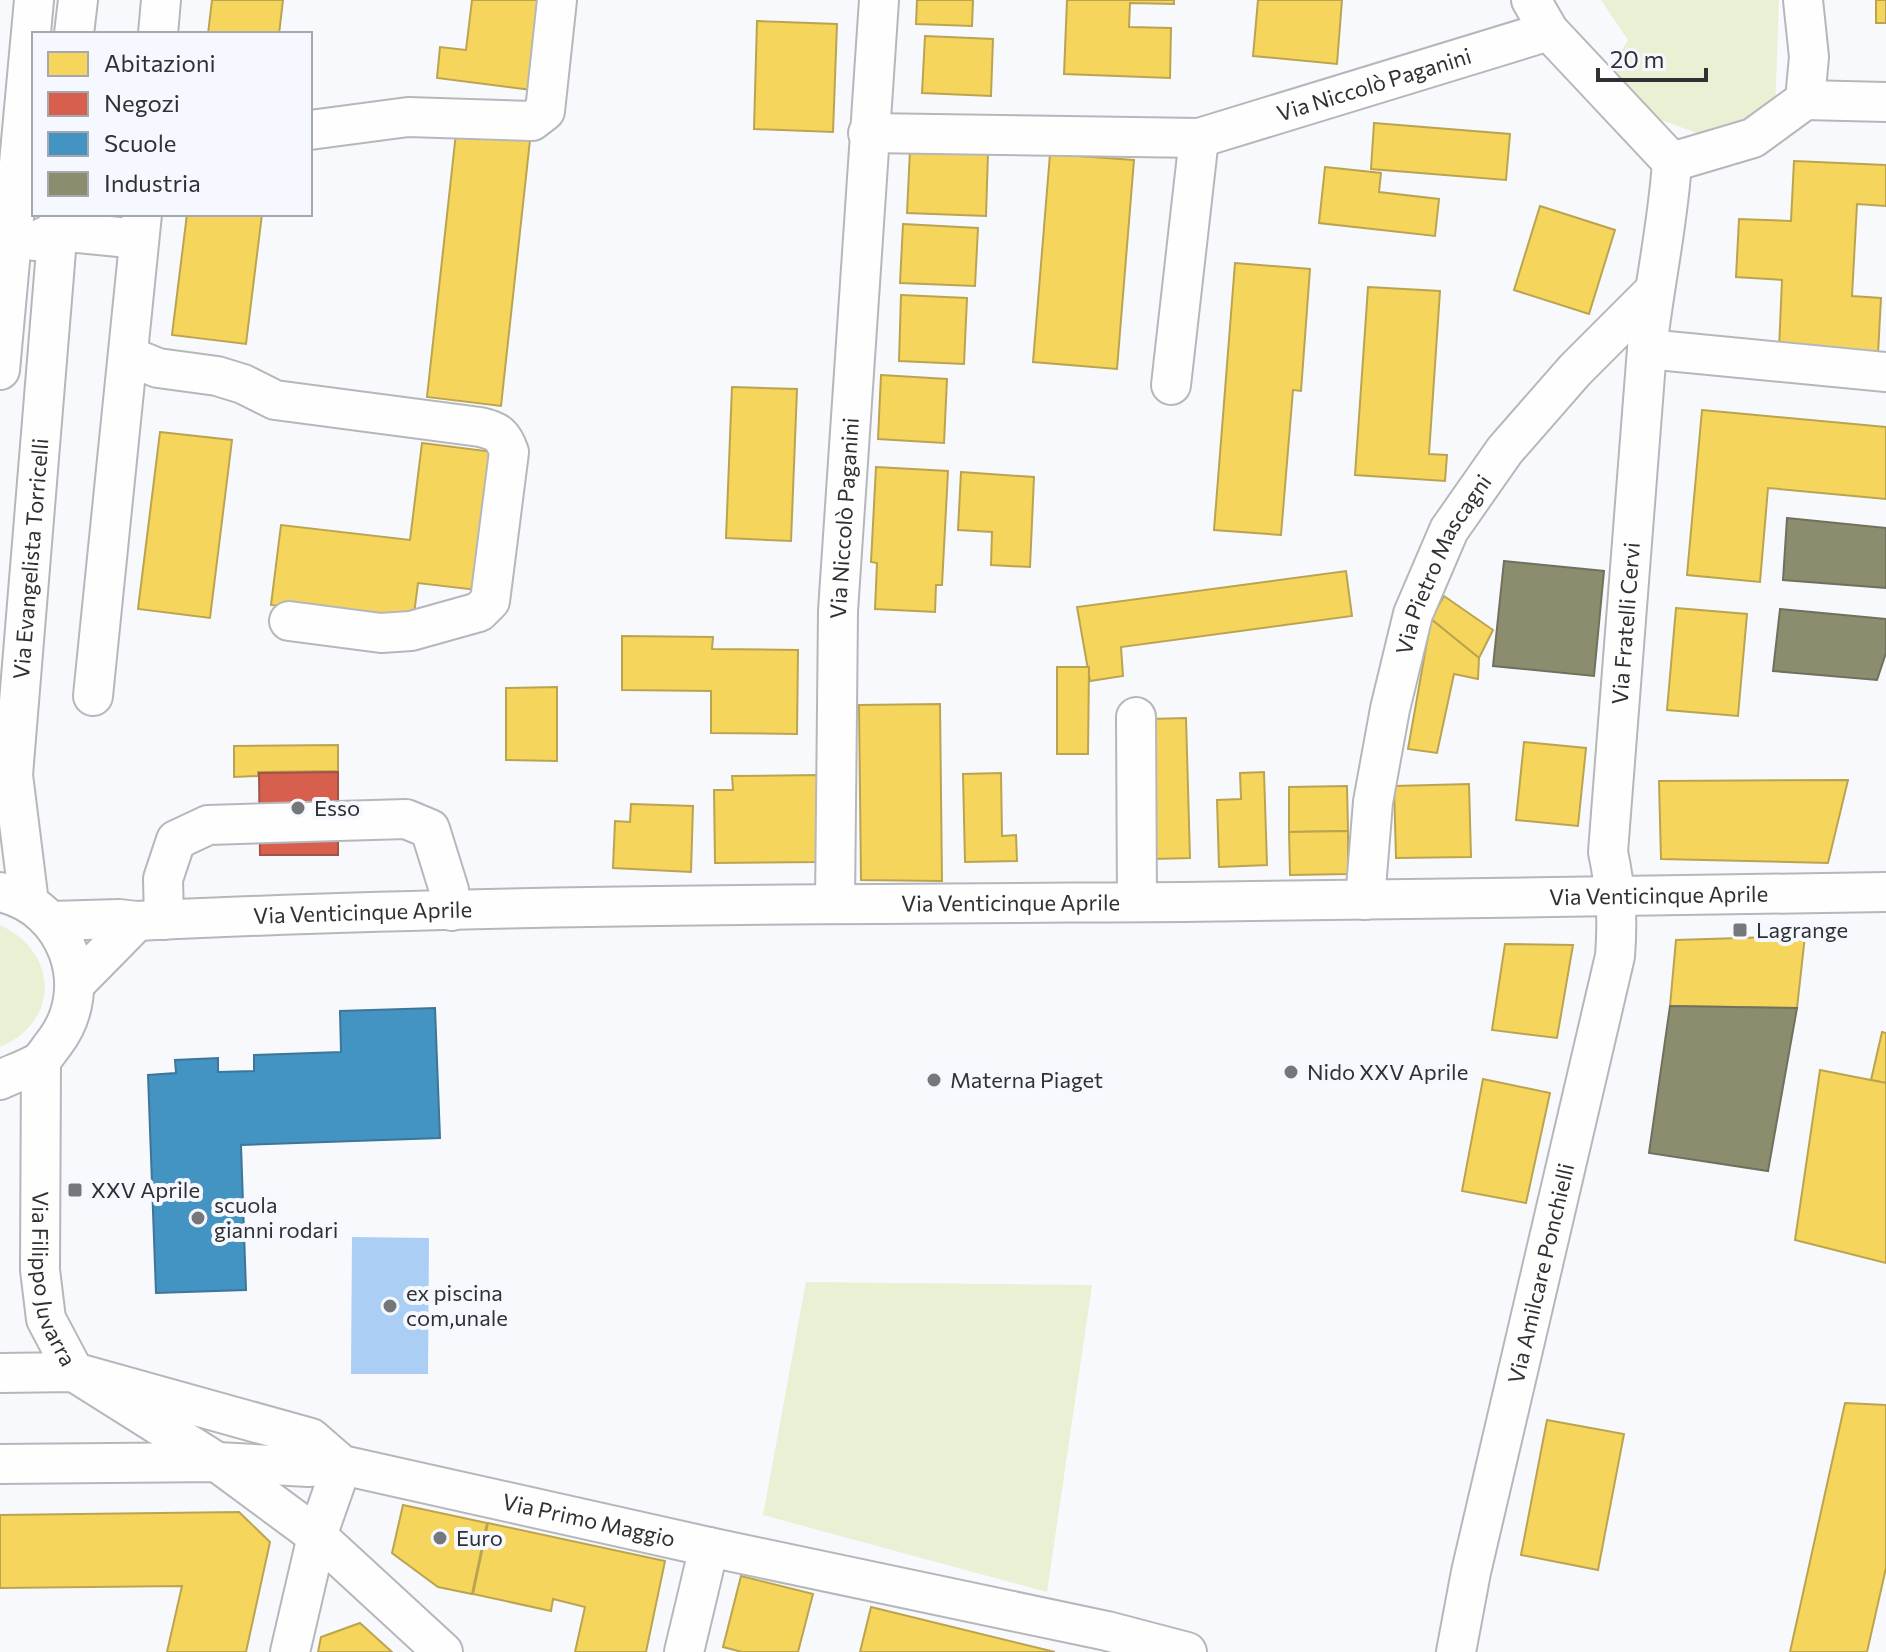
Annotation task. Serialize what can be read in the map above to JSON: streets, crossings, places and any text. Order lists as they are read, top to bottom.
{
  "streets": {
    "street": [
      "Via Niccolò Paganini",
      "Via Evangelista Torricelli",
      "Via Pietro Mascagni",
      "Via Fratelli Cervi",
      "Via Venticinque Aprile",
      "Via Amilcare Ponchielli",
      "Via Filippo Juvarra",
      "Via Primo Maggio"
    ]
  },
  "crossings": [
    ["Via Niccolò Paganini", "Via Venticinque Aprile"],
    ["Via Evangelista Torricelli", "Via Venticinque Aprile"],
    ["Via Pietro Mascagni", "Via Fratelli Cervi"],
    ["Via Pietro Mascagni", "Via Venticinque Aprile"],
    ["Via Fratelli Cervi", "Via Venticinque Aprile"],
    ["Via Fratelli Cervi", "Via Amilcare Ponchielli"],
    ["Via Venticinque Aprile", "Via Amilcare Ponchielli"],
    ["Via Filippo Juvarra", "Via Primo Maggio"]
  ],
  "places": {
    "other": [
      "Esso",
      "Nido XXV Aprile",
      "Materna Piaget",
      "scuola gianni rodari",
      "ex piscina com,unale",
      "Euro"
    ],
    "transit": ["Lagrange", "XXV Aprile"]
  },
  "legend": [
    "Abitazioni",
    "Negozi",
    "Scuole",
    "Industria"
  ],
  "scale_bar": "20 m"
}
